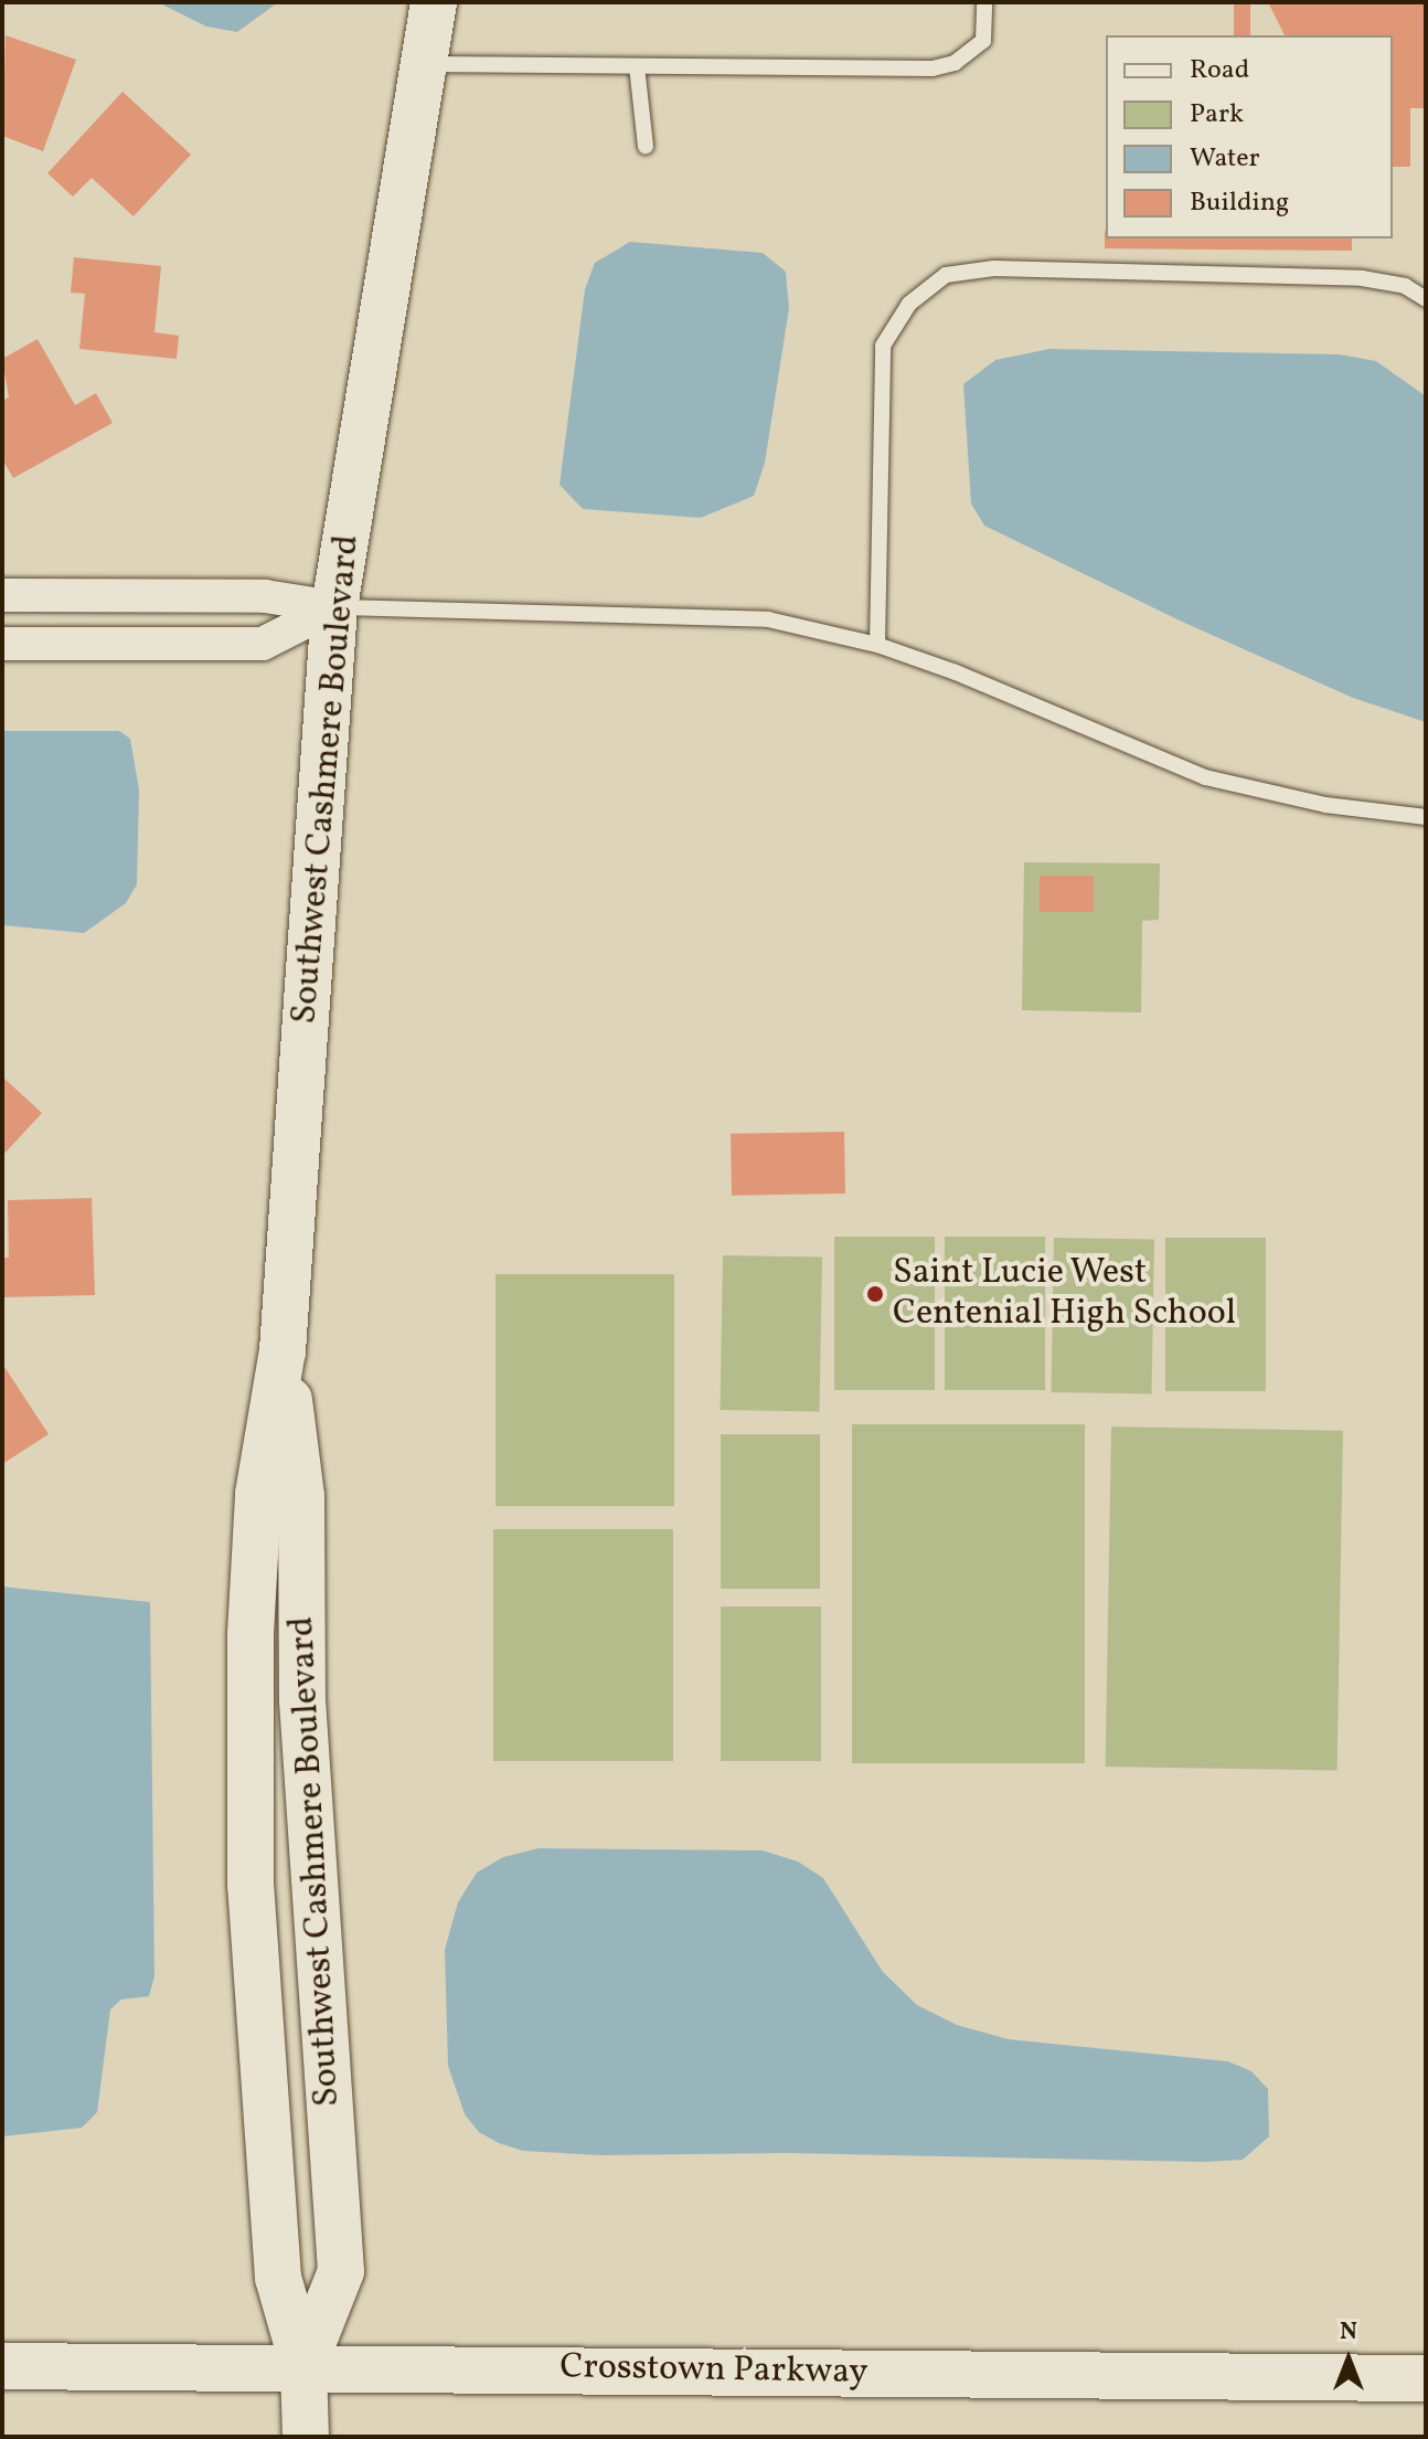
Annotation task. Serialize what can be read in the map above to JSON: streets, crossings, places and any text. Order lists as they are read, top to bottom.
{
  "streets": {
    "street": ["Southwest Cashmere Boulevard", "Crosstown Parkway"]
  },
  "crossings": [
    ["Southwest Cashmere Boulevard", "Crosstown Parkway"]
  ],
  "places": ["Saint Lucie West Centenial High School"],
  "legend": [
    "Road",
    "Park",
    "Water",
    "Building"
  ],
  "north": "top"
}
